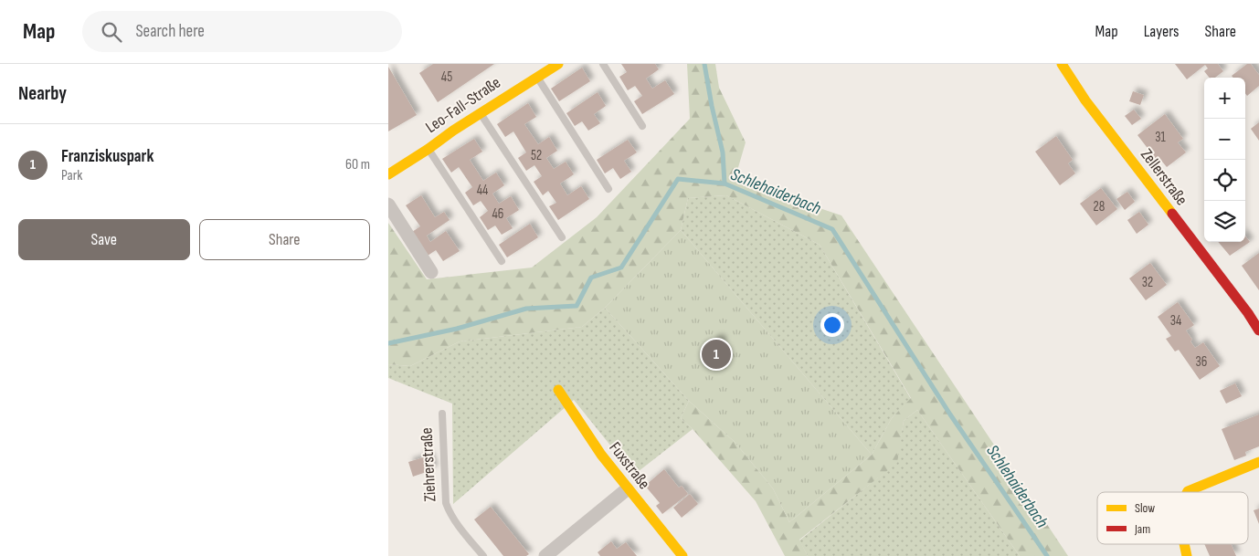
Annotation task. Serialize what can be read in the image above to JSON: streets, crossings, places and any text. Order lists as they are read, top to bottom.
{
  "streets": {
    "street": ["Leo-Fall-Straße", "Zellerstraße", "Fuxstraße"],
    "lane": ["Ziehrerstraße"]
  },
  "water": ["Schlehaiderbach"],
  "house_numbers": [
    "45",
    "31",
    "52",
    "44",
    "28",
    "46",
    "32",
    "34",
    "36"
  ],
  "legend": ["Slow", "Jam"],
  "page": {
    "header": "Map",
    "search": "Search here",
    "nav": ["Map", "Layers", "Share"],
    "heading": "Nearby",
    "map_buttons": ["+", "−"],
    "list": [
      {
        "mark": "1",
        "name": "Franziskuspark",
        "note": "Park",
        "value": "60 m"
      }
    ],
    "buttons": ["Save", "Share"],
    "pins": "1"
  }
}
